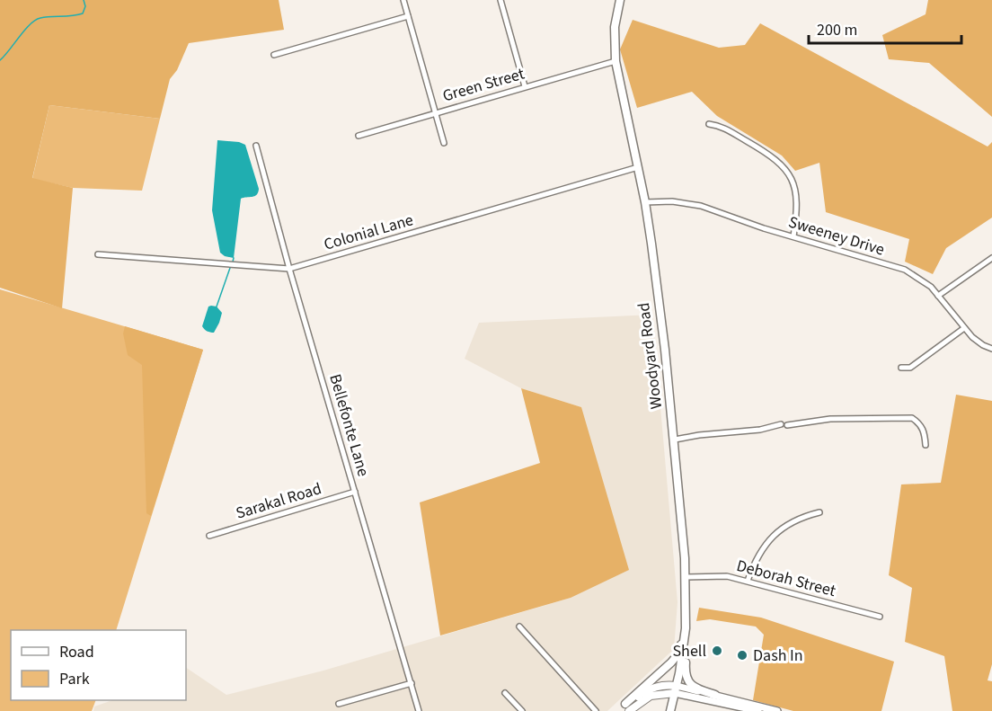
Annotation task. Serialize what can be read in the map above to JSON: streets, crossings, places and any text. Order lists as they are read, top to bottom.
{
  "streets": {
    "main road": ["Woodyard Road"],
    "street": [
      "Green Street",
      "Colonial Lane",
      "Sweeney Drive",
      "Bellefonte Lane",
      "Sarakal Road",
      "Deborah Street"
    ]
  },
  "crossings": [
    ["Green Street", "Woodyard Road"],
    ["Colonial Lane", "Woodyard Road"],
    ["Colonial Lane", "Bellefonte Lane"],
    ["Sweeney Drive", "Woodyard Road"],
    ["Woodyard Road", "Deborah Street"],
    ["Bellefonte Lane", "Sarakal Road"]
  ],
  "places": ["Shell", "Dash In"],
  "legend": ["Road", "Park"],
  "scale_bar": "200 m"
}
